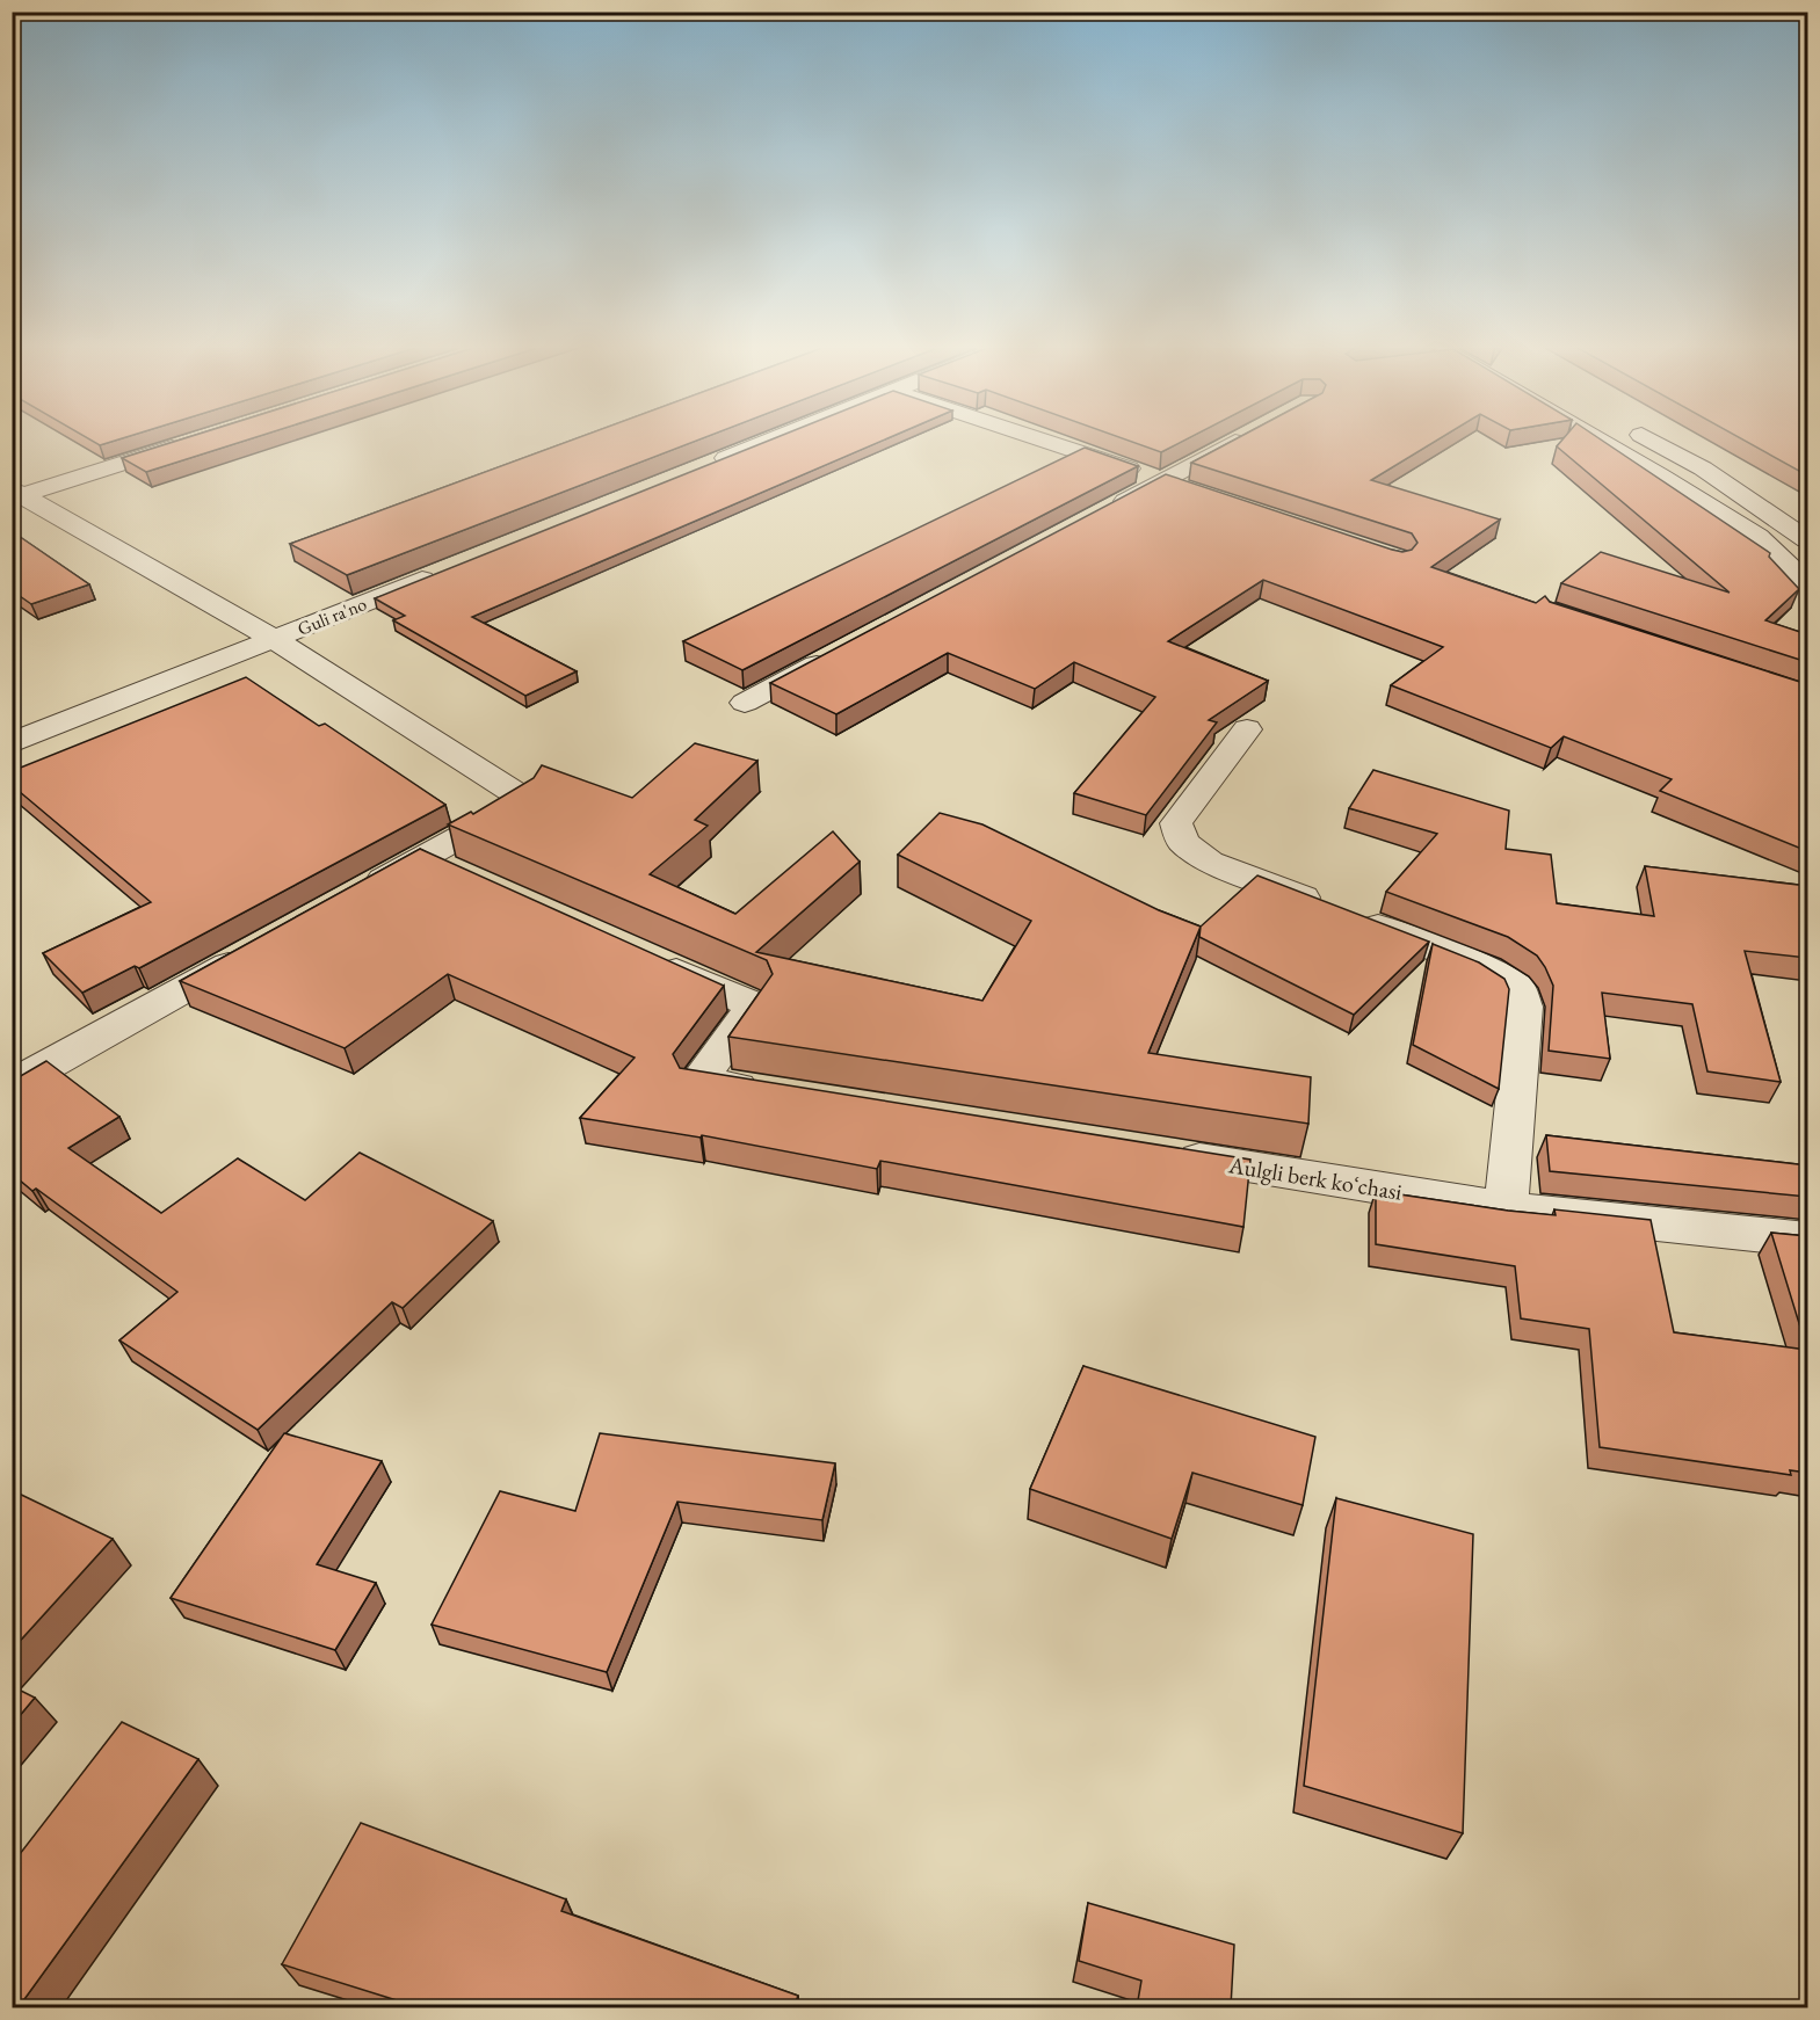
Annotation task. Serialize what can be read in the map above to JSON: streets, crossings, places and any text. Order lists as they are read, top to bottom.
{
  "streets": {
    "street": ["Guli ra'no", "Aulgli berk koʻchasi"]
  }
}
